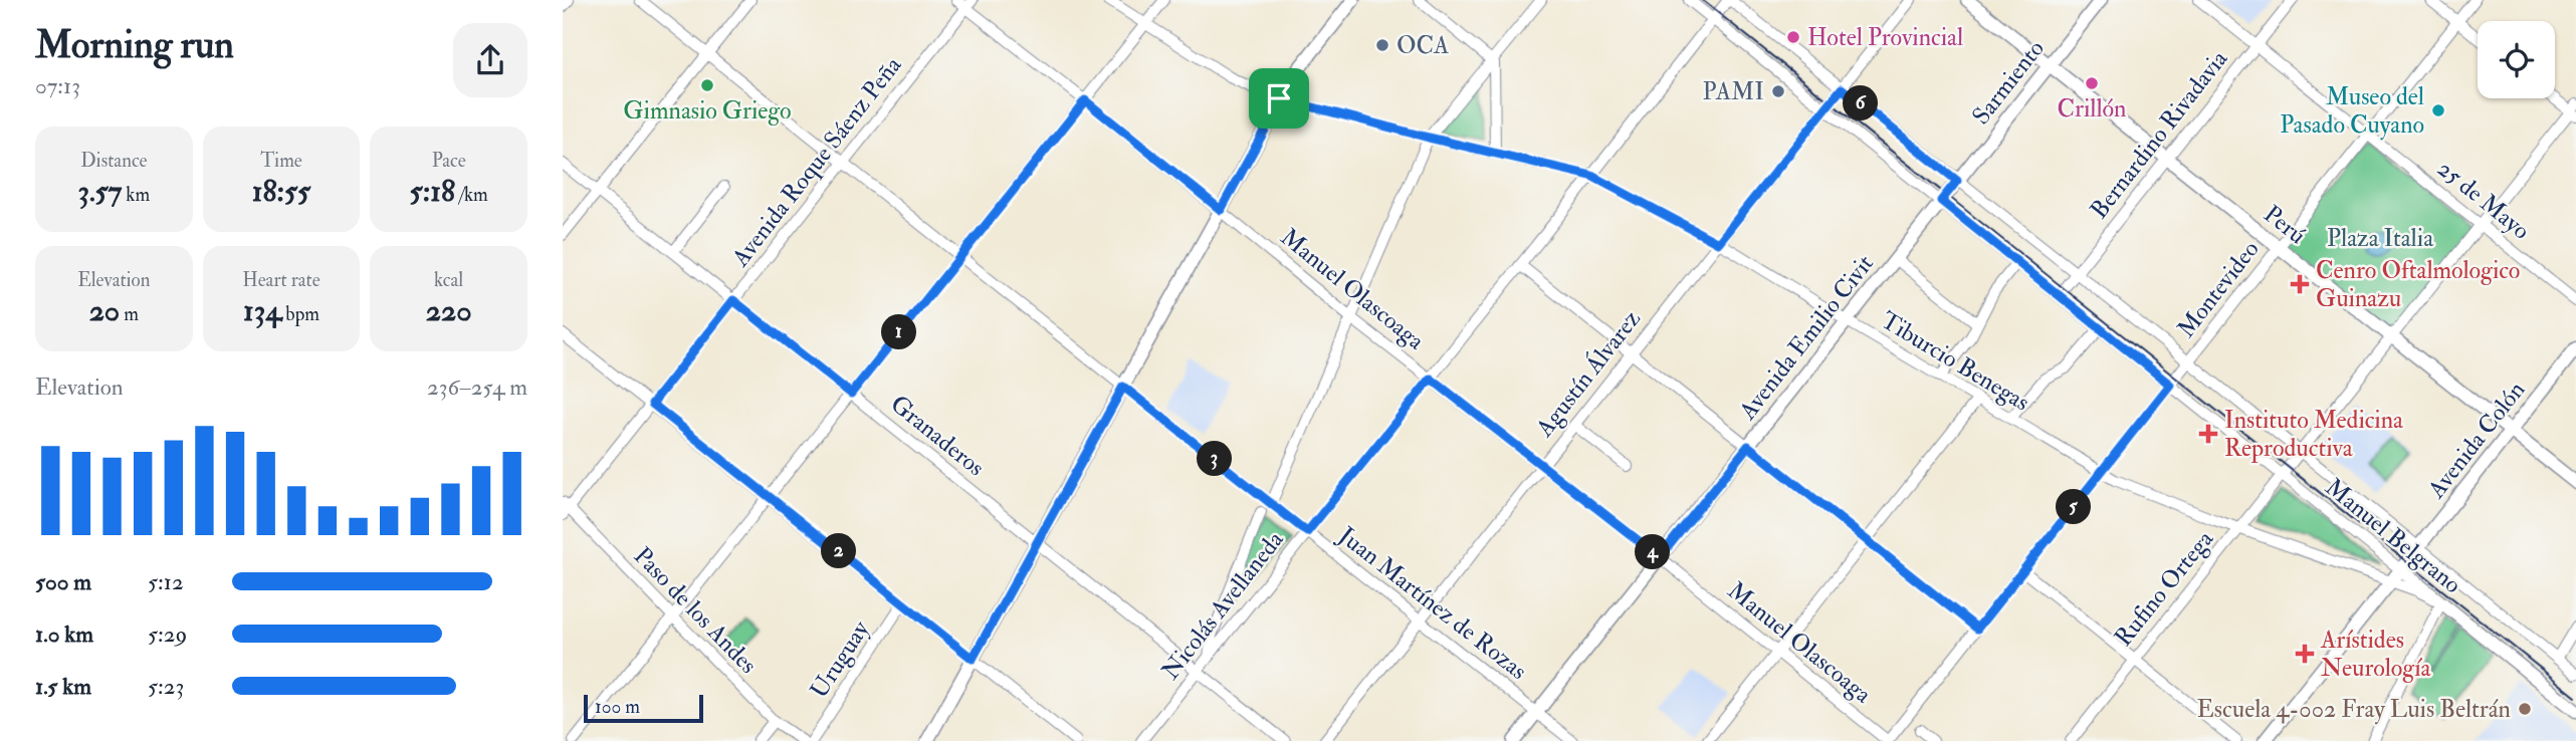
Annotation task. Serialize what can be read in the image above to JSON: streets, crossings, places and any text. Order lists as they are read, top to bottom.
{
  "streets": {
    "main road": [
      "Sarmiento",
      "Perú",
      "Avenida Emilio Civit",
      "Avenida Colón",
      "Manuel Belgrano"
    ],
    "street": [
      "Bernardino Rivadavia",
      "Avenida Roque Sáenz Peña",
      "25 de Mayo",
      "Manuel Olascoaga",
      "Montevideo",
      "Tiburcio Benegas",
      "Agustín Álvarez",
      "Granaderos",
      "Rufino Ortega",
      "Juan Martínez de Rozas",
      "Nicolás Avellaneda",
      "Paso de los Andes",
      "Uruguay"
    ]
  },
  "crossings": [
    ["Sarmiento", "Perú"],
    ["Sarmiento", "Avenida Emilio Civit"],
    ["Sarmiento", "Manuel Belgrano"],
    ["Bernardino Rivadavia", "25 de Mayo"],
    ["Bernardino Rivadavia", "Perú"],
    ["Bernardino Rivadavia", "Manuel Belgrano"],
    ["Avenida Roque Sáenz Peña", "Manuel Olascoaga"],
    ["Avenida Roque Sáenz Peña", "Granaderos"],
    ["Avenida Roque Sáenz Peña", "Juan Martínez de Rozas"],
    ["Avenida Roque Sáenz Peña", "Paso de los Andes"],
    ["25 de Mayo", "Montevideo"],
    ["25 de Mayo", "Rufino Ortega"],
    ["Perú", "Montevideo"],
    ["Perú", "Avenida Colón"],
    ["Perú", "Rufino Ortega"],
    ["Manuel Olascoaga", "Montevideo"],
    ["Manuel Olascoaga", "Avenida Emilio Civit"],
    ["Manuel Olascoaga", "Agustín Álvarez"],
    ["Manuel Olascoaga", "Nicolás Avellaneda"],
    ["Montevideo", "Tiburcio Benegas"],
    ["Montevideo", "Manuel Belgrano"],
    ["Avenida Emilio Civit", "Tiburcio Benegas"],
    ["Avenida Emilio Civit", "Manuel Belgrano"],
    ["Avenida Emilio Civit", "Juan Martínez de Rozas"],
    ["Tiburcio Benegas", "Agustín Álvarez"],
    ["Tiburcio Benegas", "Avenida Colón"],
    ["Tiburcio Benegas", "Manuel Belgrano"],
    ["Tiburcio Benegas", "Rufino Ortega"],
    ["Tiburcio Benegas", "Nicolás Avellaneda"],
    ["Agustín Álvarez", "Manuel Belgrano"],
    ["Agustín Álvarez", "Juan Martínez de Rozas"],
    ["Granaderos", "Nicolás Avellaneda"],
    ["Avenida Colón", "Manuel Belgrano"],
    ["Manuel Belgrano", "Rufino Ortega"],
    ["Manuel Belgrano", "Nicolás Avellaneda"],
    ["Juan Martínez de Rozas", "Nicolás Avellaneda"]
  ],
  "parks": ["Plaza Italia"],
  "places": {
    "other": [
      "Hotel Provincial",
      "OCA",
      "Crillón",
      "Gimnasio Griego",
      "PAMI",
      "Museo del Pasado Cuyano",
      "Escuela 4-002 Fray Luis Beltrán"
    ],
    "health": ["Cenro Oftalmologico Guinazu", "Instituto Medicina Reproductiva", "Arístides Neurología"]
  },
  "scale_bar": "100 m",
  "page": {
    "heading": ["Morning run", "07:13"],
    "pins": [
      "6",
      "1",
      "3",
      "5",
      "2",
      "4"
    ],
    "stats": [
      ["Distance", "3.57 km"],
      ["Time", "18:55"],
      ["Pace", "5:18 /km"],
      ["Elevation", "20 m"],
      ["Heart rate", "134 bpm"],
      ["kcal", "220"]
    ],
    "chart": ["Elevation", "236–254 m"],
    "list": [
      {
        "name": "500 m",
        "note": "5:12"
      },
      {
        "name": "1.0 km",
        "note": "5:29"
      },
      {
        "name": "1.5 km",
        "note": "5:23"
      }
    ],
    "scale": "100 m"
  }
}
